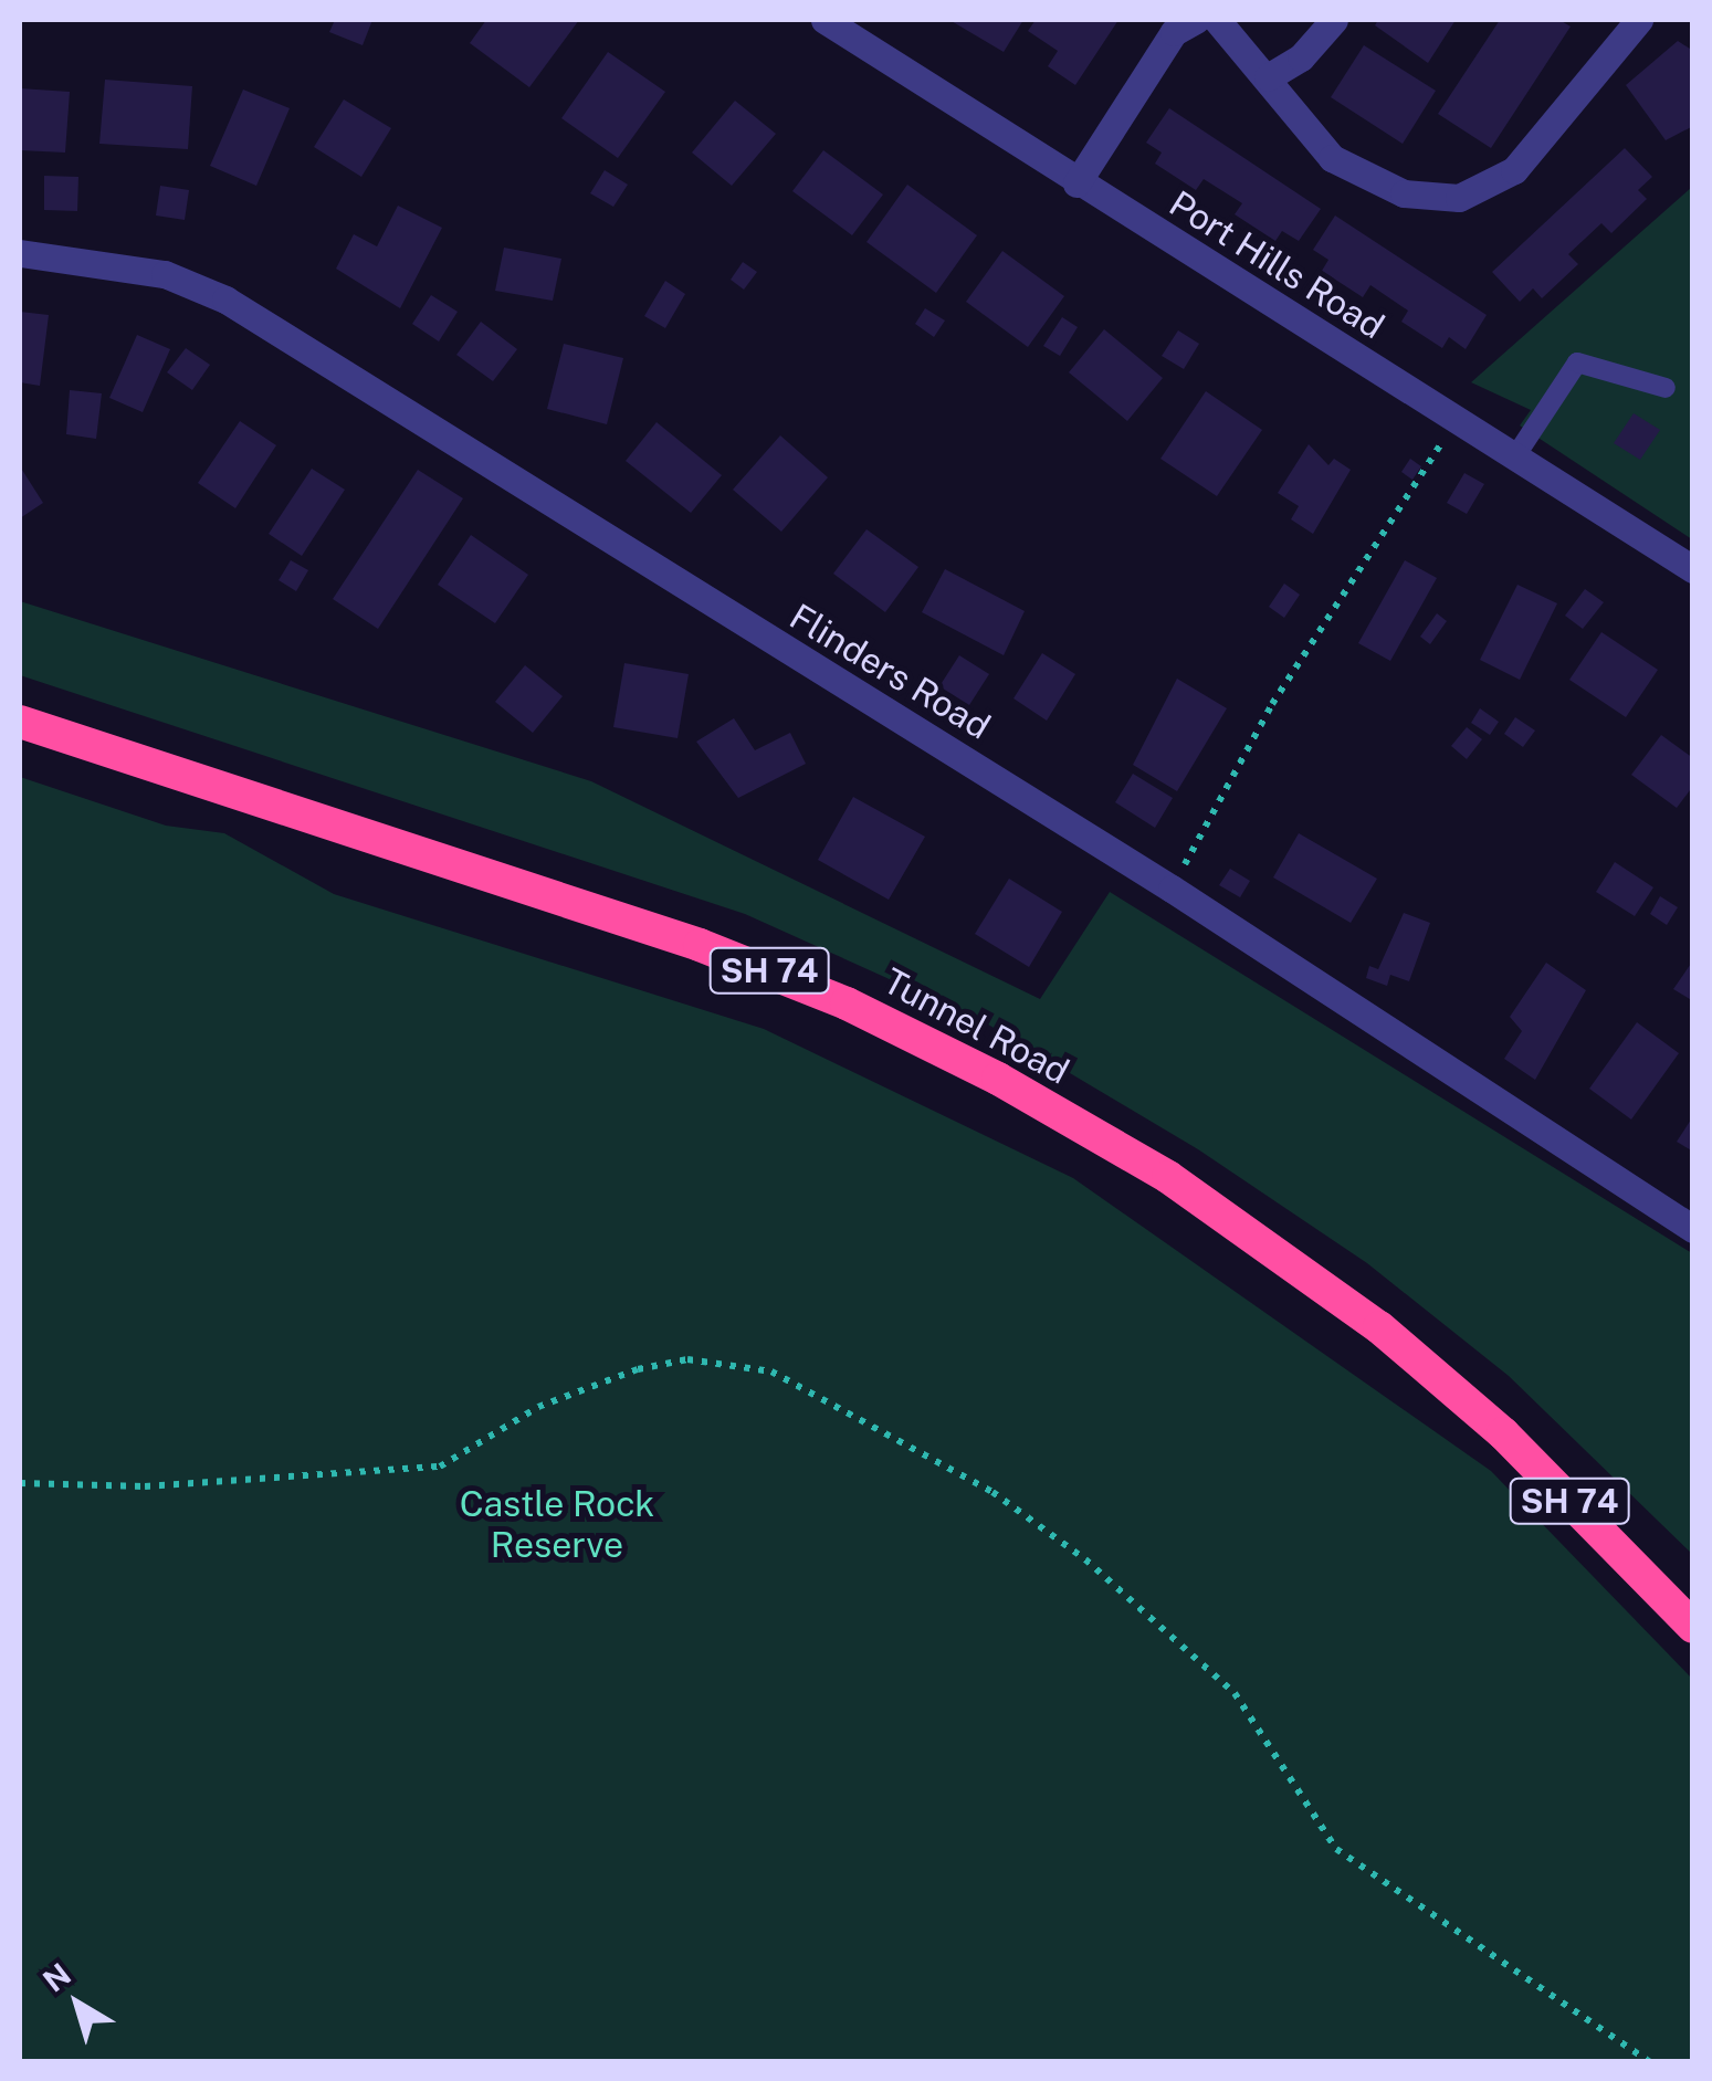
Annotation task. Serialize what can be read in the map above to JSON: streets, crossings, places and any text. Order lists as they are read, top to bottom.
{
  "streets": {
    "highway": ["SH 74", "Tunnel Road"],
    "street": ["Port Hills Road", "Flinders Road"]
  },
  "parks": ["Castle Rock Reserve"],
  "north": "top left"
}
